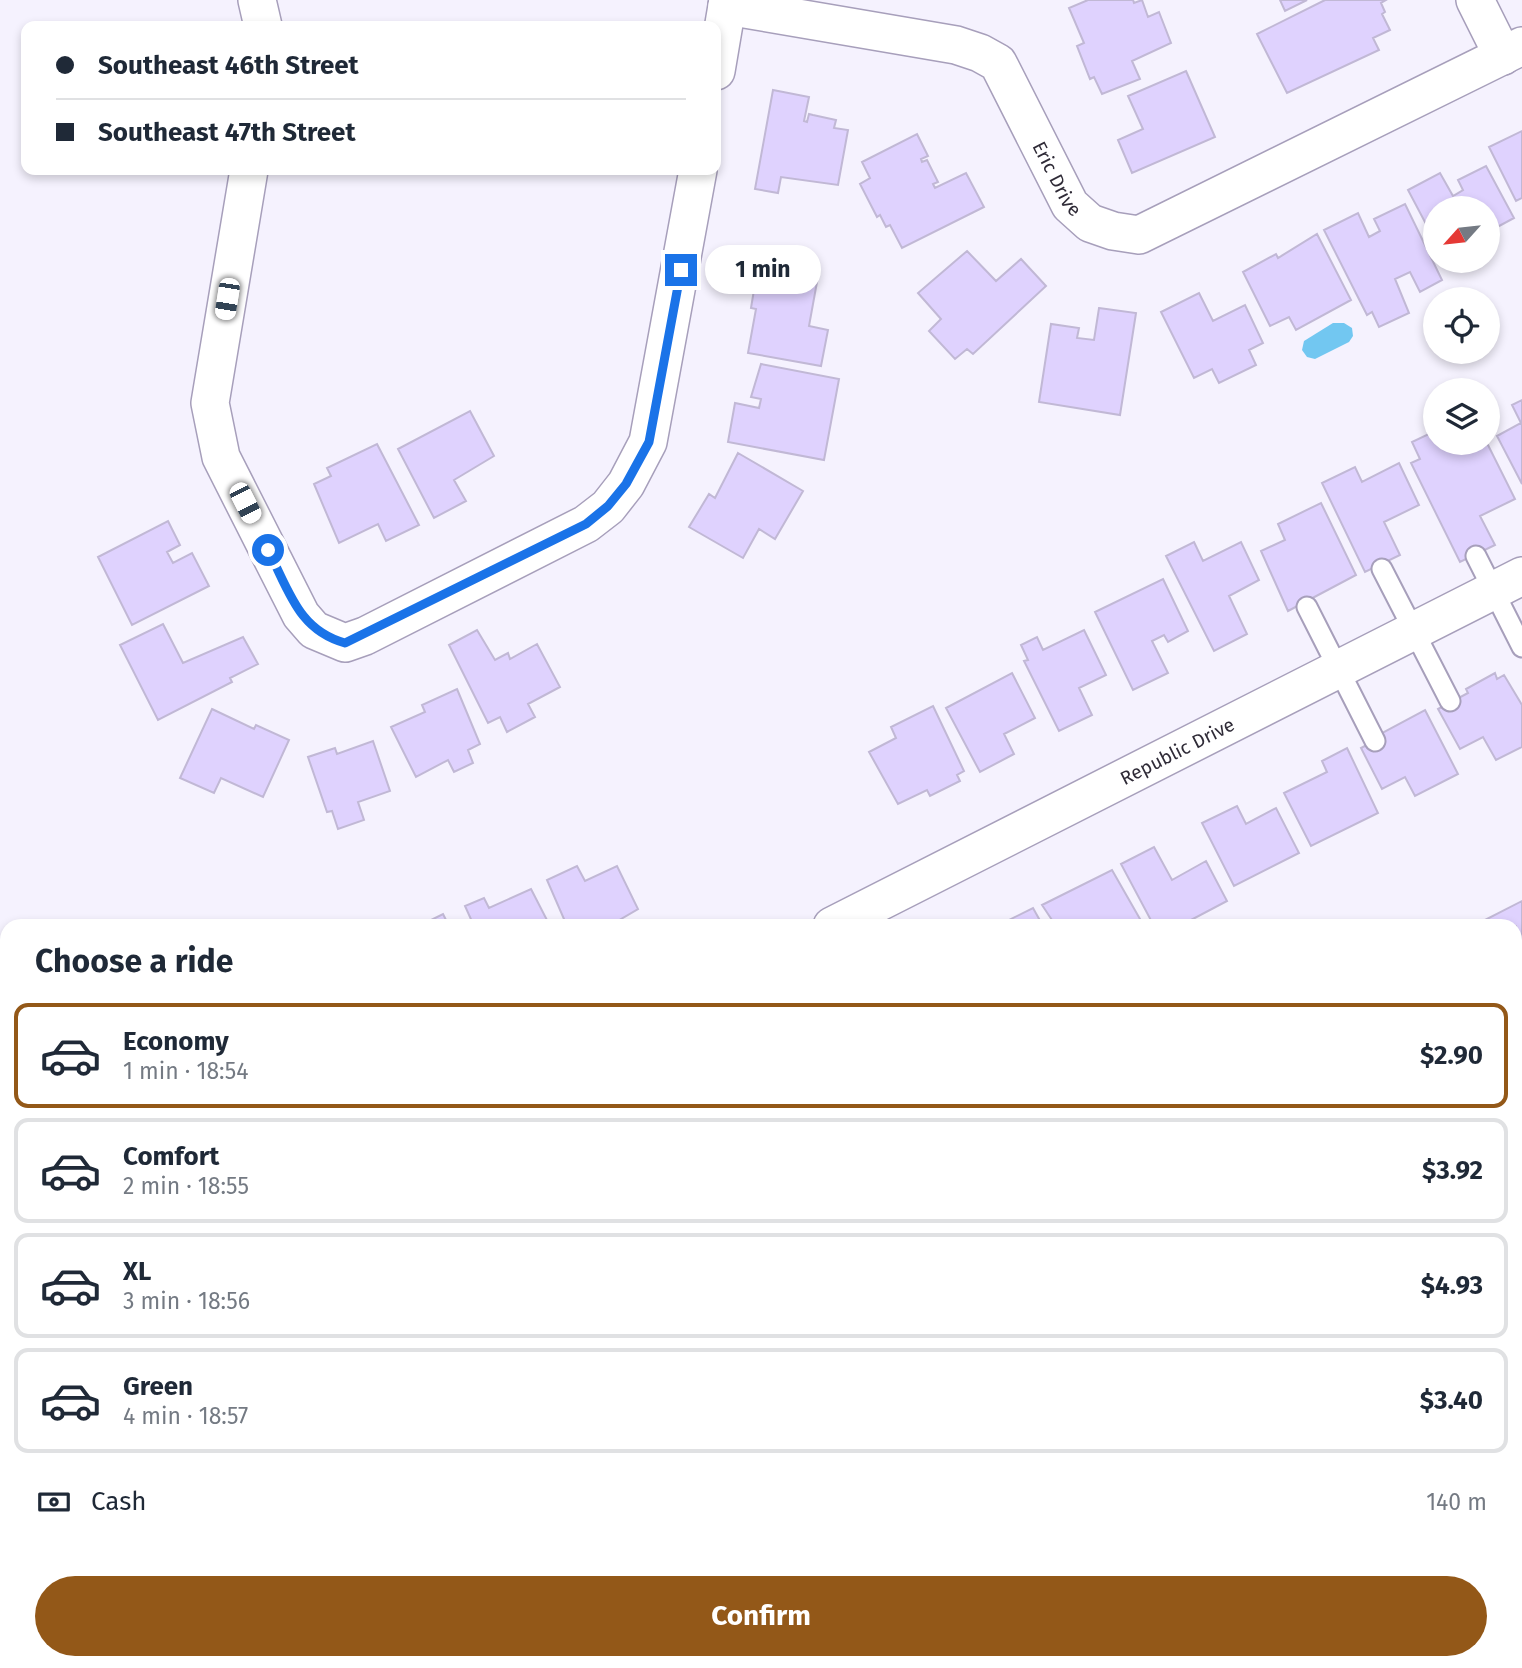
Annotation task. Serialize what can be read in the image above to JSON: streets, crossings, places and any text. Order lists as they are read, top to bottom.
{
  "streets": {
    "street": ["Eric Drive", "Republic Drive"]
  },
  "north": "bottom left",
  "page": {
    "banner": ["Southeast 46th Street", "Southeast 47th Street"],
    "bubble": "1 min",
    "heading": "Choose a ride",
    "list": [
      {
        "name": "Economy",
        "note": "1 min · 18:54",
        "value": "$2.90"
      },
      {
        "name": "Comfort",
        "note": "2 min · 18:55",
        "value": "$3.92"
      },
      {
        "name": "XL",
        "note": "3 min · 18:56",
        "value": "$4.93"
      },
      {
        "name": "Green",
        "note": "4 min · 18:57",
        "value": "$3.40"
      }
    ],
    "pay": ["Cash", "140 m"],
    "buttons": "Confirm"
  }
}
